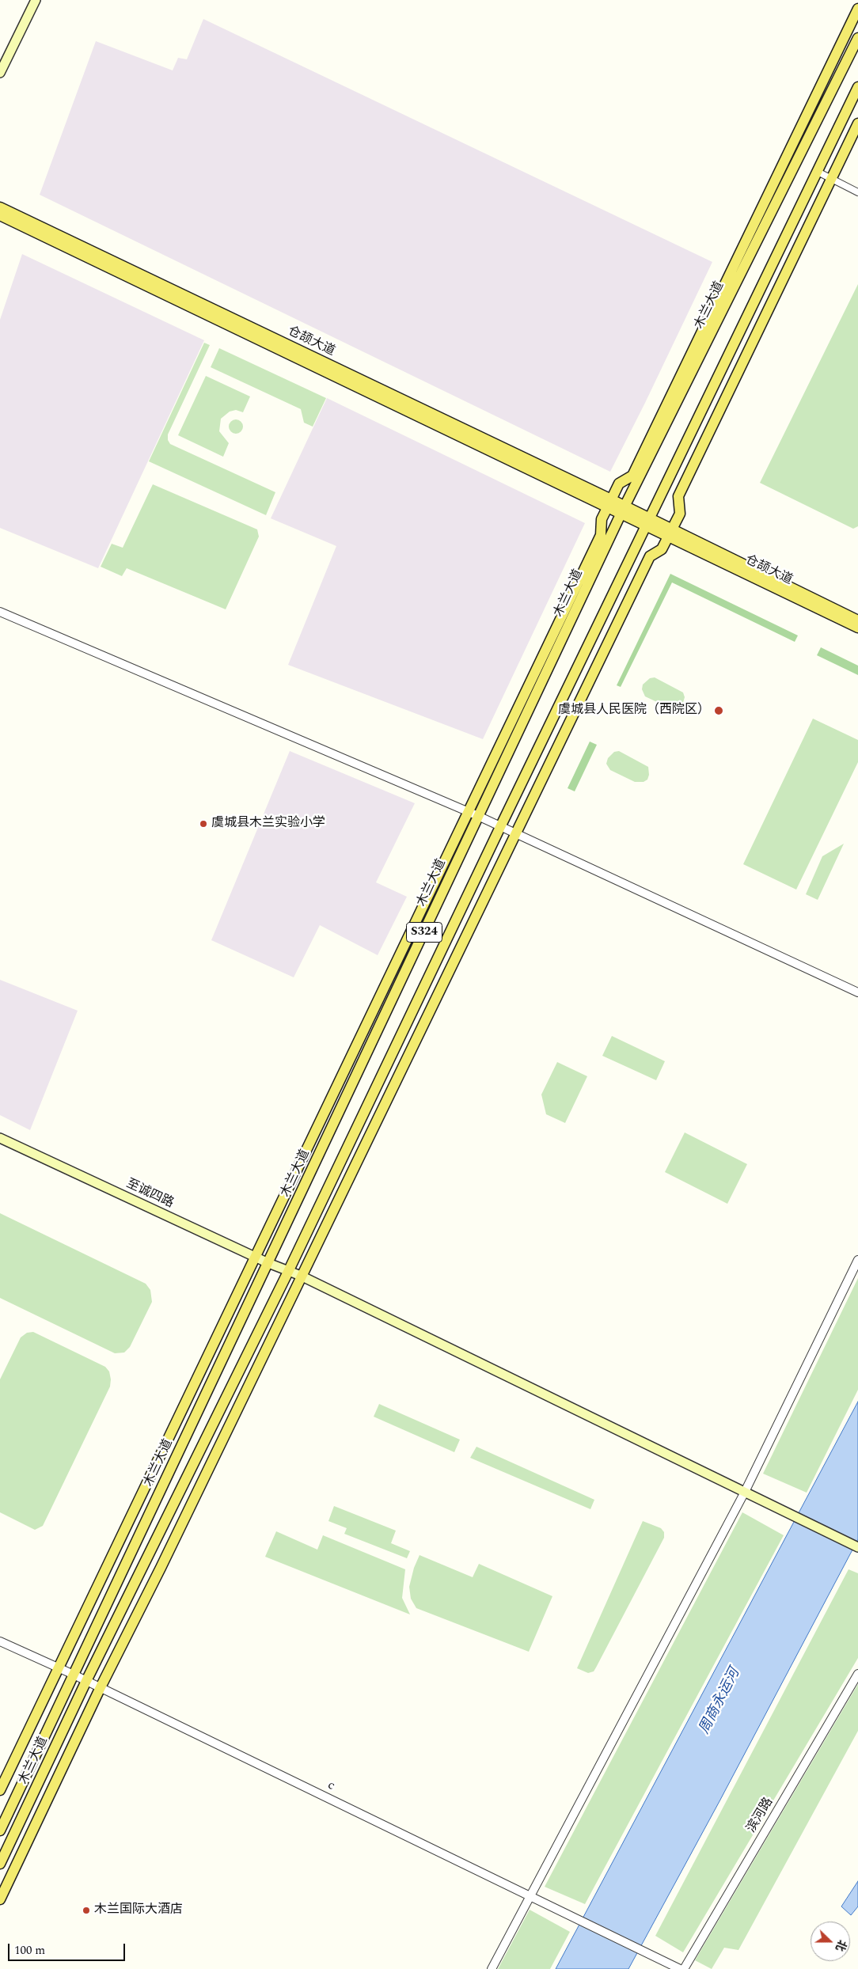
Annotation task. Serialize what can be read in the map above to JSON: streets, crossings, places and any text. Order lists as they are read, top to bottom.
{
  "streets": {
    "main road": [
      "木兰大道",
      "仓颉大道",
      "S324",
      "至诚四路"
    ],
    "street": ["c", "滨河路"]
  },
  "crossings": [
    ["木兰大道", "至诚四路"],
    ["木兰大道", "c"]
  ],
  "water": ["周商永运河"],
  "places": ["虞城县人民医院（西院区）", "虞城县木兰实验小学", "木兰国际大酒店"],
  "scale_bar": "100 m",
  "north": "right"
}
